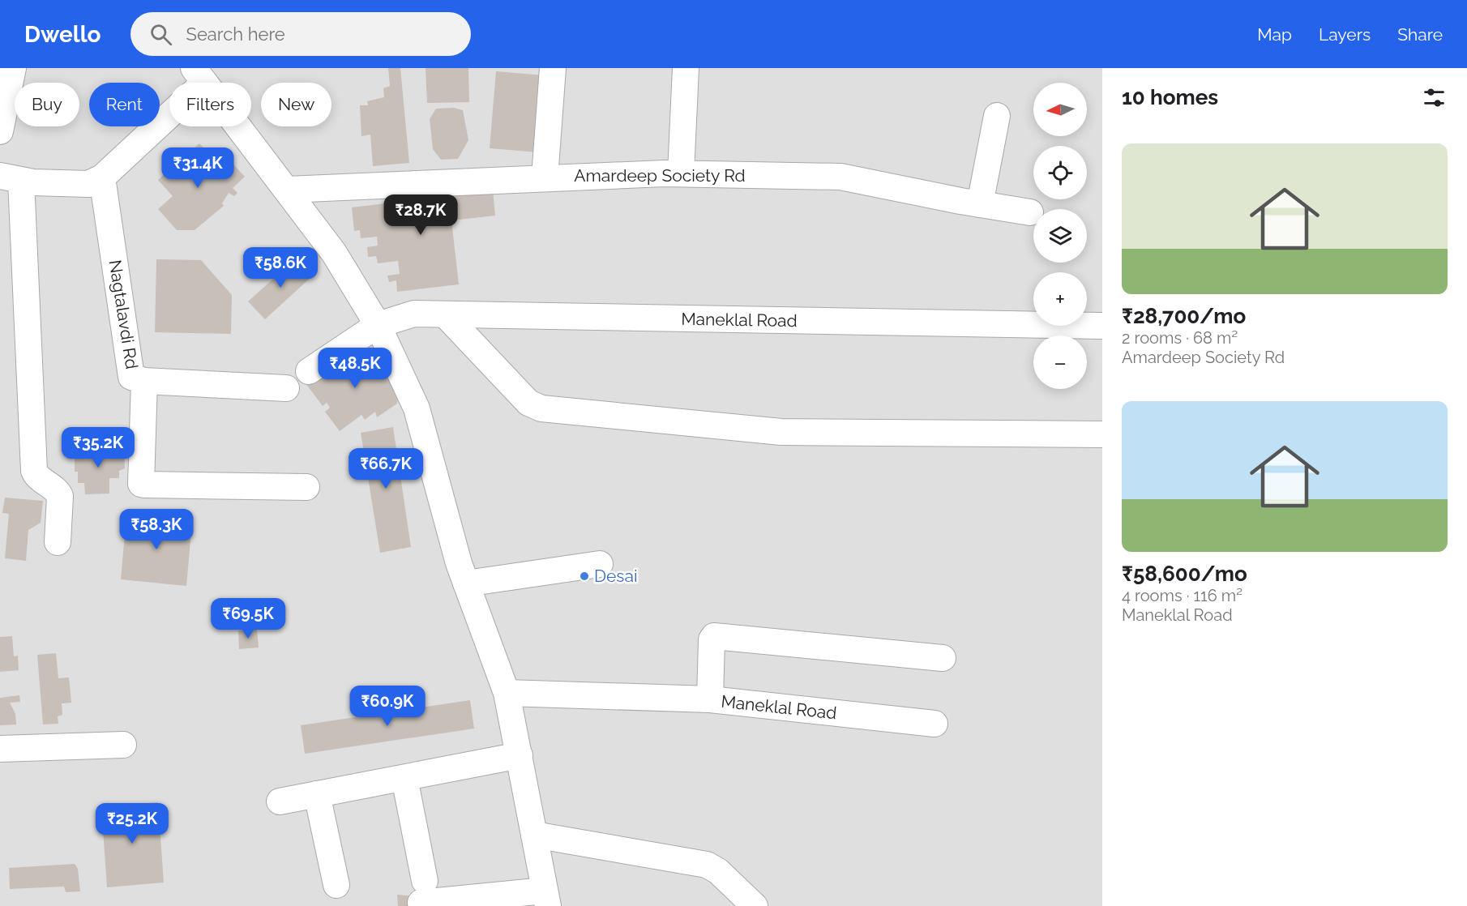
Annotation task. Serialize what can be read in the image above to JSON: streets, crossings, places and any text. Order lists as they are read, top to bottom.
{
  "streets": {
    "street": ["Amardeep Society Rd", "Nagtalavdi Rd", "Maneklal Road"]
  },
  "places": ["Desai"],
  "north": "left",
  "page": {
    "header": "Dwello",
    "search": "Search here",
    "nav": ["Map", "Layers", "Share"],
    "heading": "10 homes",
    "map_buttons": ["+", "−"],
    "chip": [
      "Buy",
      "Rent",
      "Filters",
      "New"
    ],
    "list": [
      {
        "name": "₹28,700/mo",
        "note": "2 rooms · 68 m² · Amardeep Society Rd"
      },
      {
        "name": "₹58,600/mo",
        "note": "4 rooms · 116 m² · Maneklal Road"
      }
    ],
    "price": [
      "₹31.4K",
      "₹28.7K",
      "₹58.6K",
      "₹48.5K",
      "₹35.2K",
      "₹66.7K",
      "₹58.3K",
      "₹69.5K",
      "₹60.9K",
      "₹25.2K"
    ]
  }
}
